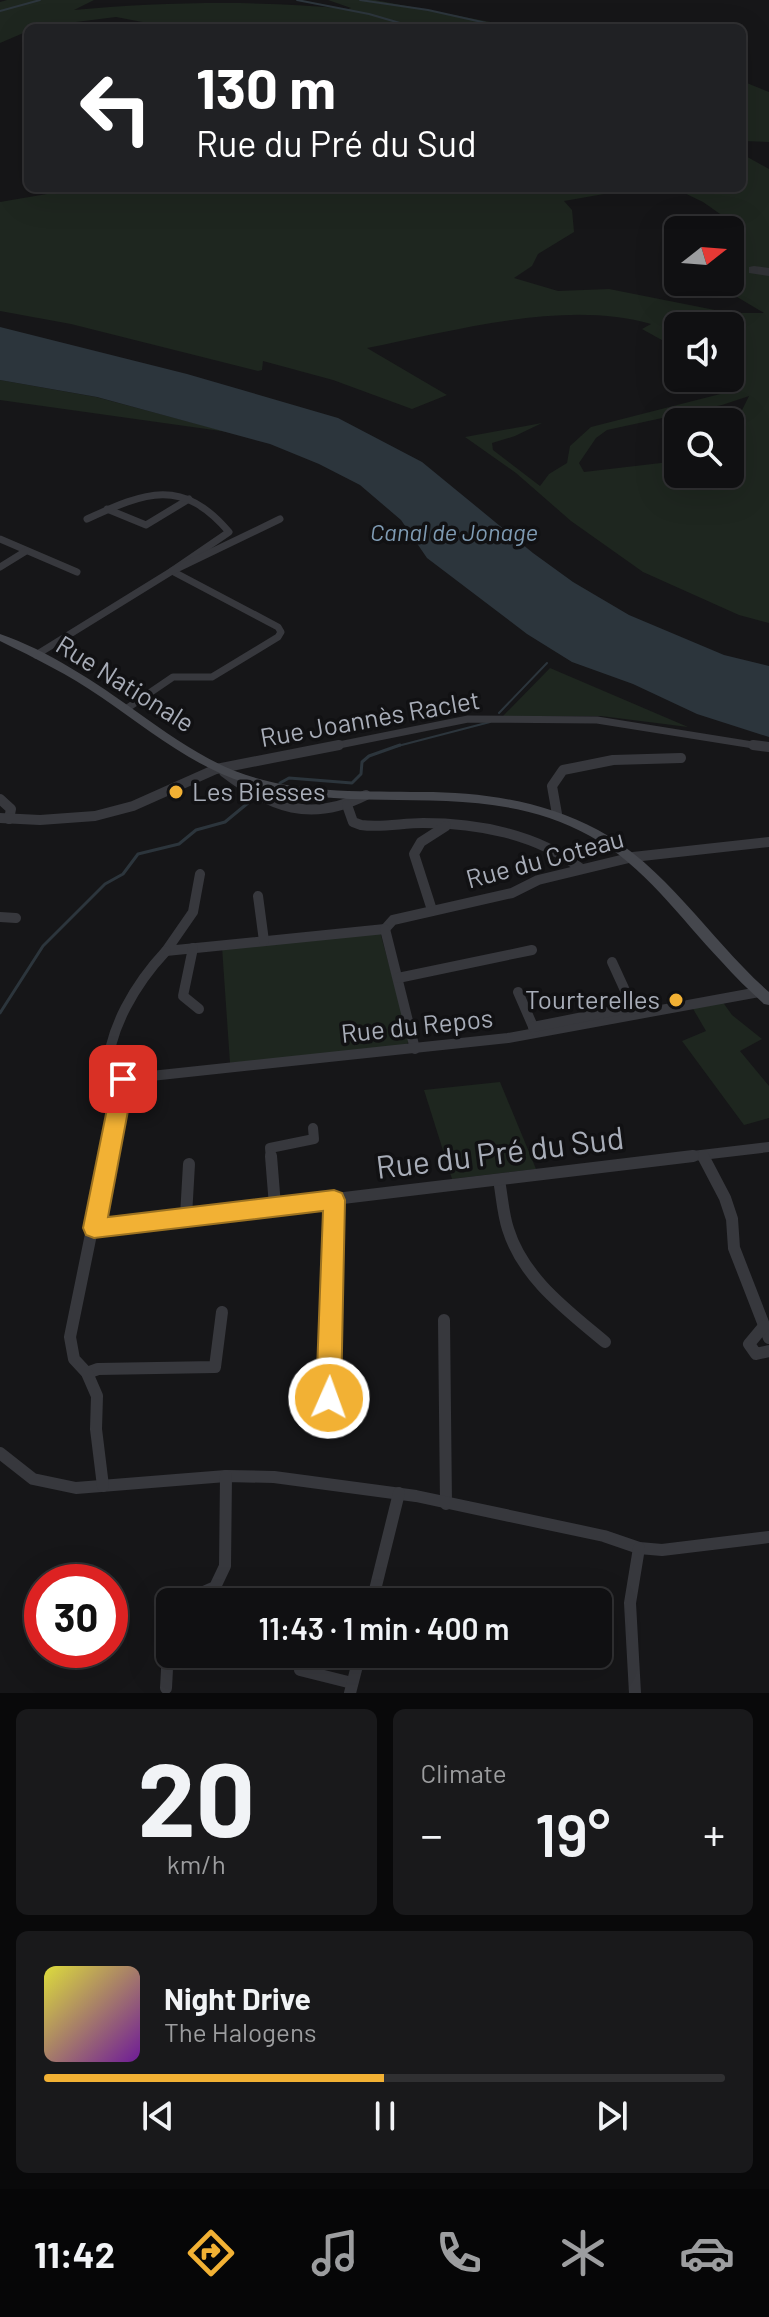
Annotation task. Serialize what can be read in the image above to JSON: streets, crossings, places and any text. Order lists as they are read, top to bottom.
{
  "streets": {
    "main road": ["Rue Nationale"],
    "street": [
      "Rue Joannès Raclet",
      "Rue du Coteau",
      "Rue du Repos",
      "Rue du Pré du Sud"
    ]
  },
  "crossings": [
    ["Rue Nationale", "Rue Joannès Raclet"],
    ["Rue Nationale", "Rue du Coteau"],
    ["Rue Nationale", "Rue du Repos"]
  ],
  "water": ["Canal de Jonage"],
  "places": ["Les Biesses", "Tourterelles"],
  "north": "right",
  "page": {
    "turn": ["130 m", "Rue du Pré du Sud"],
    "limit": "30",
    "trip": "11:43 · 1 min · 400 m",
    "tile": [
      ["20", "km/h"],
      "Climate"
    ],
    "heat": ["−", "19°", "+"],
    "song": ["Night Drive", "The Halogens"],
    "tabs": "11:42"
  }
}
